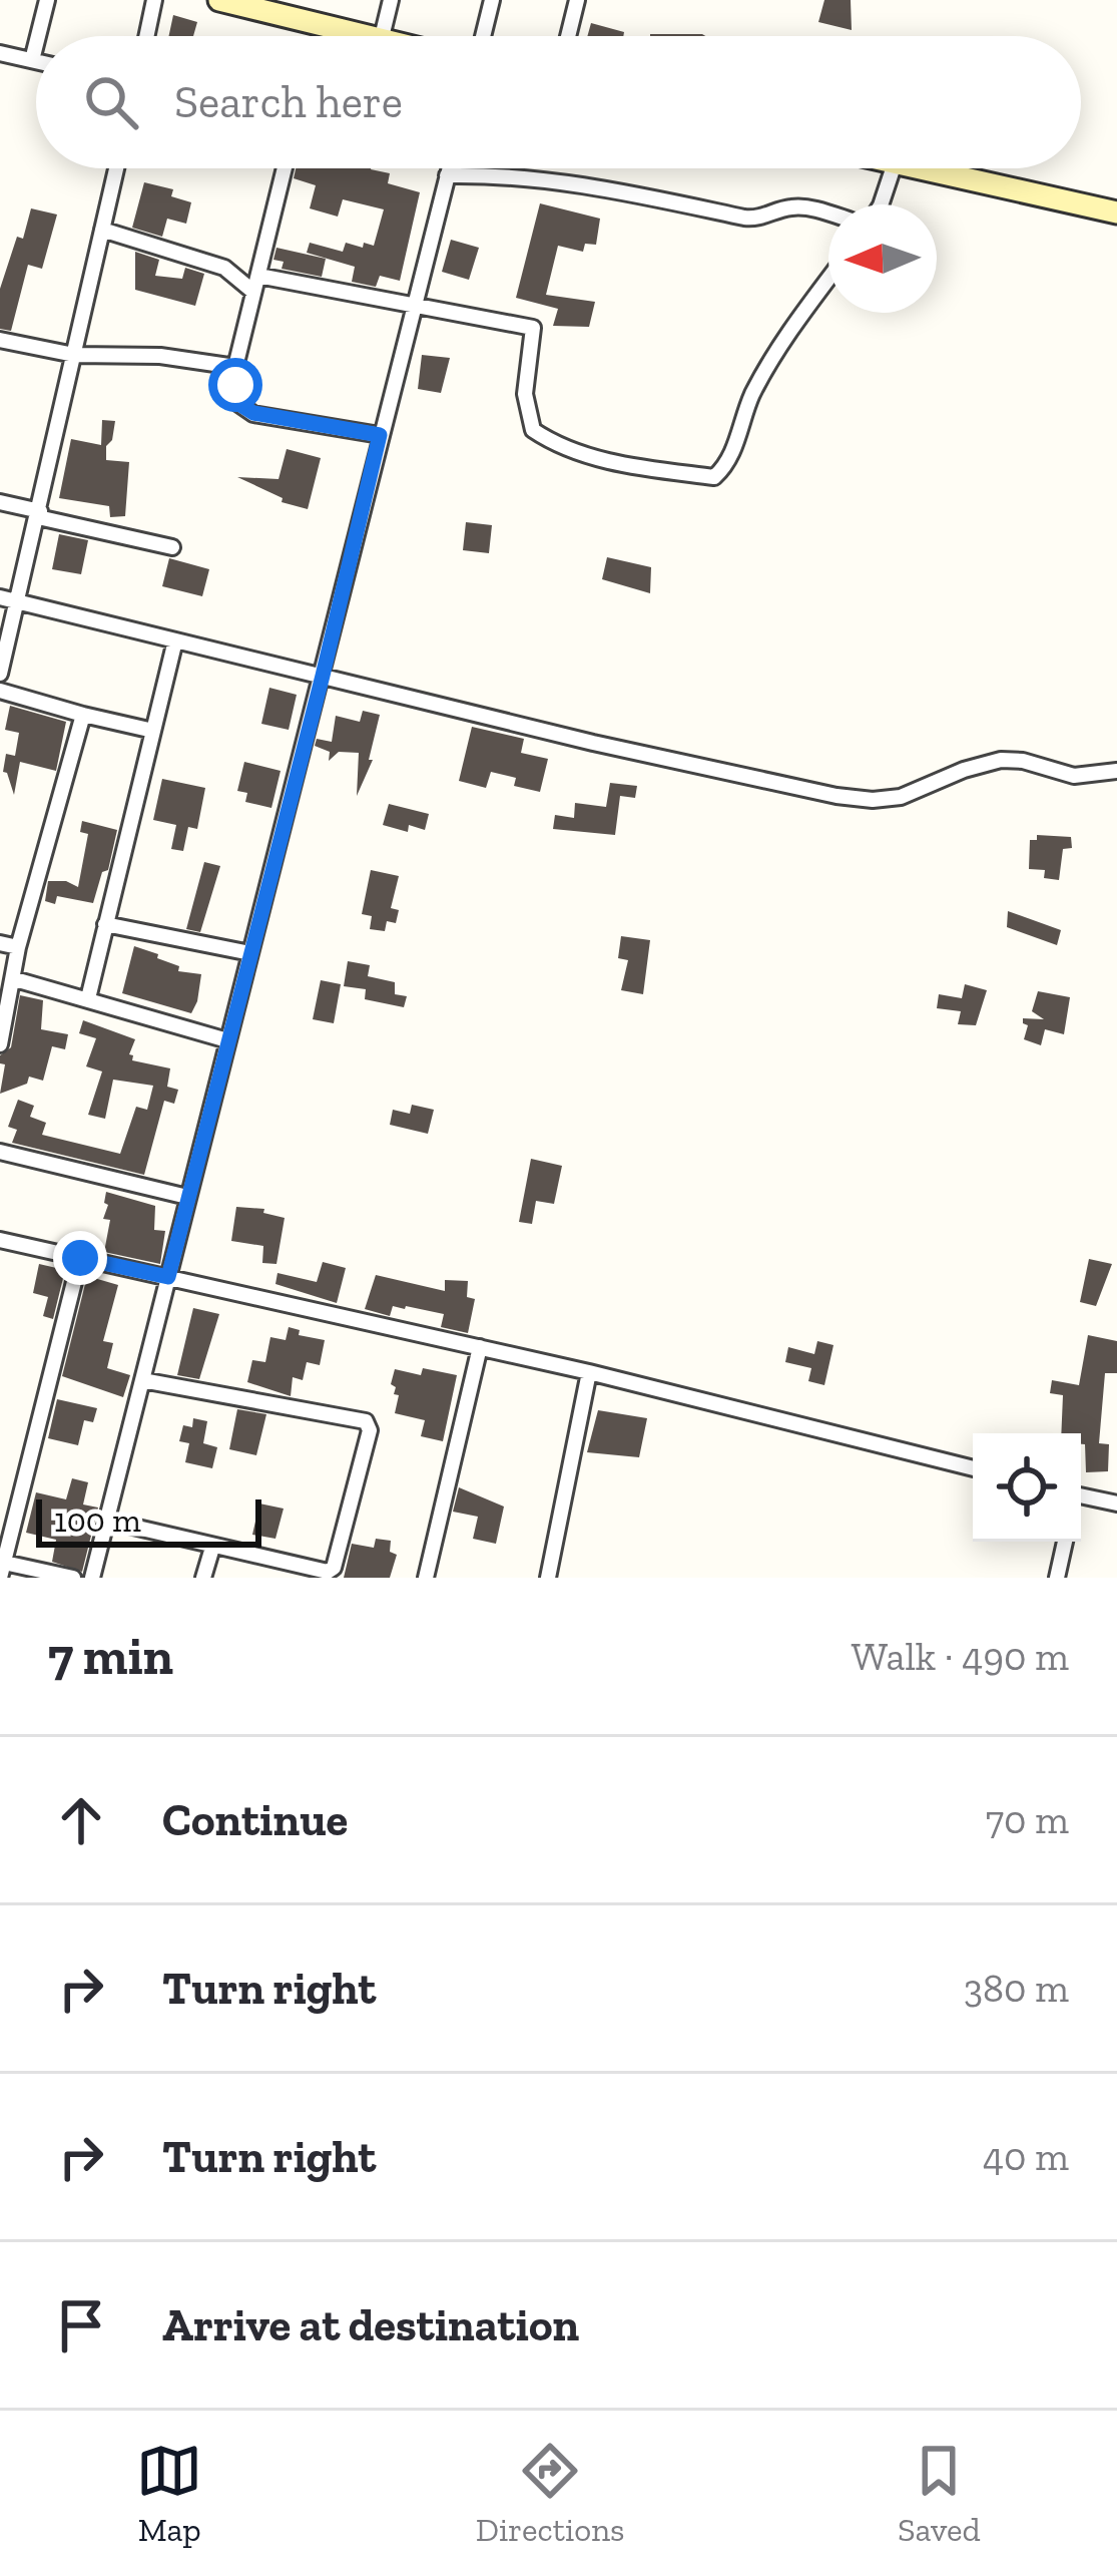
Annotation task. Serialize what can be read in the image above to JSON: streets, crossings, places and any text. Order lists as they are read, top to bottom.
{
  "scale_bar": "100 m",
  "north": "left",
  "page": {
    "search": "Search here",
    "scale": "100 m",
    "heading": ["7 min", "Walk · 490 m"],
    "list": [
      ["Continue", "70 m"],
      ["Turn right", "380 m"],
      ["Turn right", "40 m"],
      "Arrive at destination"
    ],
    "nav": ["Map", "Directions", "Saved"]
  }
}
